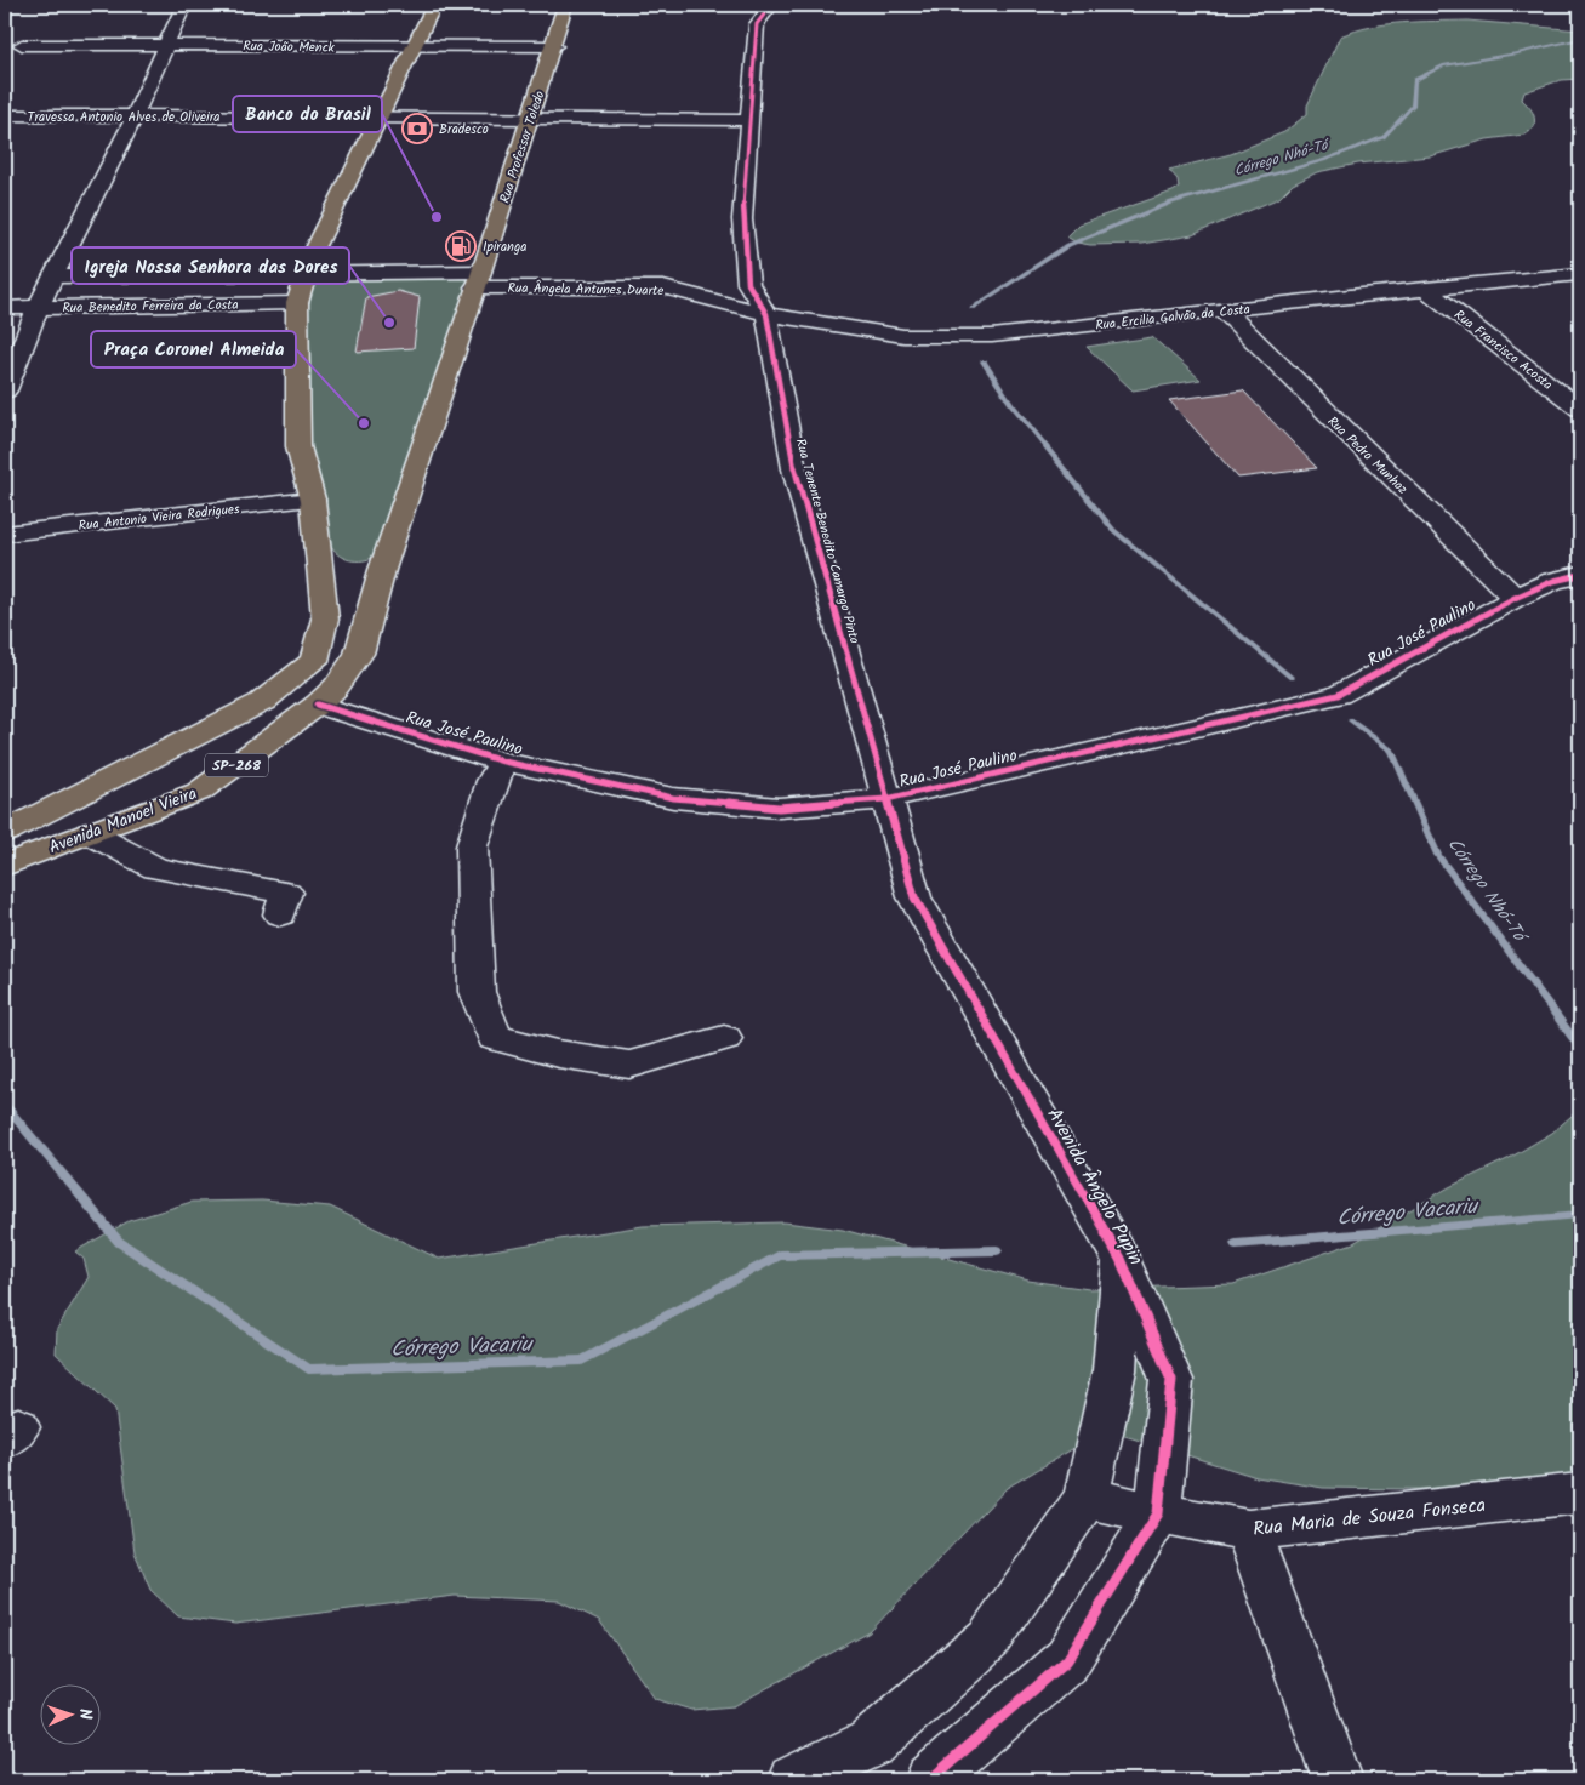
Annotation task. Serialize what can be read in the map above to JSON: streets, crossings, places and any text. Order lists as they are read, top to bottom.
{
  "streets": {
    "main road": ["Rua Professor Toledo", "SP-268", "Avenida Manoel Vieira"],
    "street": [
      "Rua João Menck",
      "Travessa Antonio Alves de Oliveira",
      "Rua Ângela Antunes Duarte",
      "Rua Benedito Ferreira da Costa",
      "Rua Ercilia Galvão da Costa",
      "Rua Francisco Acosta",
      "Rua Pedro Munhoz",
      "Rua Antonio Vieira Rodrigues",
      "Rua Tenente Benedito Camargo Pinto",
      "Rua José Paulino",
      "Avenida Ângelo Pupin",
      "Rua Maria de Souza Fonseca"
    ]
  },
  "crossings": [
    ["Rua João Menck", "Rua Professor Toledo"],
    ["Rua João Menck", "SP-268"],
    ["Travessa Antonio Alves de Oliveira", "Rua Professor Toledo"],
    ["Travessa Antonio Alves de Oliveira", "Rua Tenente Benedito Camargo Pinto"],
    ["Travessa Antonio Alves de Oliveira", "SP-268"],
    ["Rua Professor Toledo", "Rua Ângela Antunes Duarte"],
    ["Rua Professor Toledo", "Avenida Manoel Vieira"],
    ["Rua Ângela Antunes Duarte", "Rua Ercilia Galvão da Costa"],
    ["Rua Ângela Antunes Duarte", "Rua Tenente Benedito Camargo Pinto"],
    ["Rua Ângela Antunes Duarte", "SP-268"],
    ["Rua Ângela Antunes Duarte", "Avenida Manoel Vieira"],
    ["Rua Benedito Ferreira da Costa", "SP-268"],
    ["Rua Ercilia Galvão da Costa", "Rua Francisco Acosta"],
    ["Rua Ercilia Galvão da Costa", "Rua Pedro Munhoz"],
    ["Rua Ercilia Galvão da Costa", "Rua Tenente Benedito Camargo Pinto"],
    ["Rua Pedro Munhoz", "Rua José Paulino"],
    ["Rua Antonio Vieira Rodrigues", "SP-268"],
    ["Rua Antonio Vieira Rodrigues", "Avenida Manoel Vieira"],
    ["Rua Tenente Benedito Camargo Pinto", "Rua José Paulino"],
    ["Rua Tenente Benedito Camargo Pinto", "Avenida Ângelo Pupin"],
    ["Rua José Paulino", "Avenida Manoel Vieira"],
    ["Rua José Paulino", "Avenida Ângelo Pupin"],
    ["SP-268", "Avenida Manoel Vieira"],
    ["Avenida Ângelo Pupin", "Rua Maria de Souza Fonseca"]
  ],
  "water": ["Córrego Nhó-Tó", "Córrego Vacariu"],
  "places": {
    "bank": ["Bradesco"],
    "other": ["Banco do Brasil", "Igreja Nossa Senhora das Dores", "Praça Coronel Almeida"],
    "fuel station": ["Ipiranga"]
  },
  "north": "right"
}
